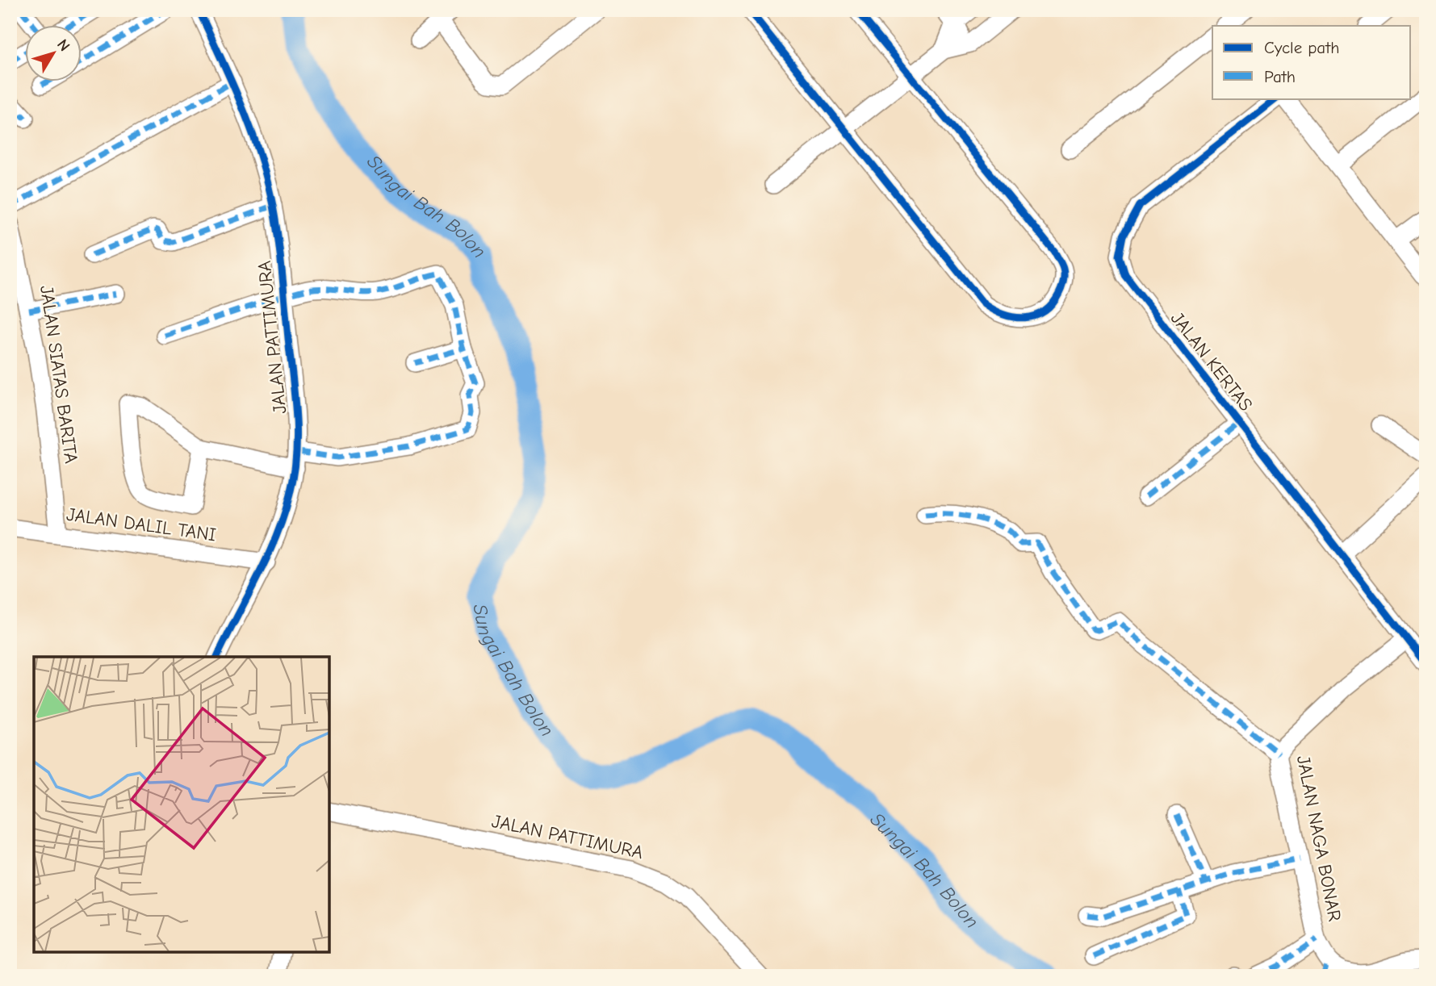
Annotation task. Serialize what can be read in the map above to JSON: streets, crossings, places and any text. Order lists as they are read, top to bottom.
{
  "streets": {
    "street": [
      "JALAN PATTIMURA",
      "JALAN KERTAS",
      "JALAN SIATAS BARITA",
      "JALAN DALIL TANI",
      "JALAN NAGA BONAR"
    ]
  },
  "crossings": [
    ["JALAN PATTIMURA", "JALAN DALIL TANI"],
    ["JALAN KERTAS", "JALAN NAGA BONAR"],
    ["JALAN SIATAS BARITA", "JALAN DALIL TANI"]
  ],
  "water": ["Sungai Bah Bolon"],
  "legend": ["Cycle path", "Path"],
  "north": "top right"
}
